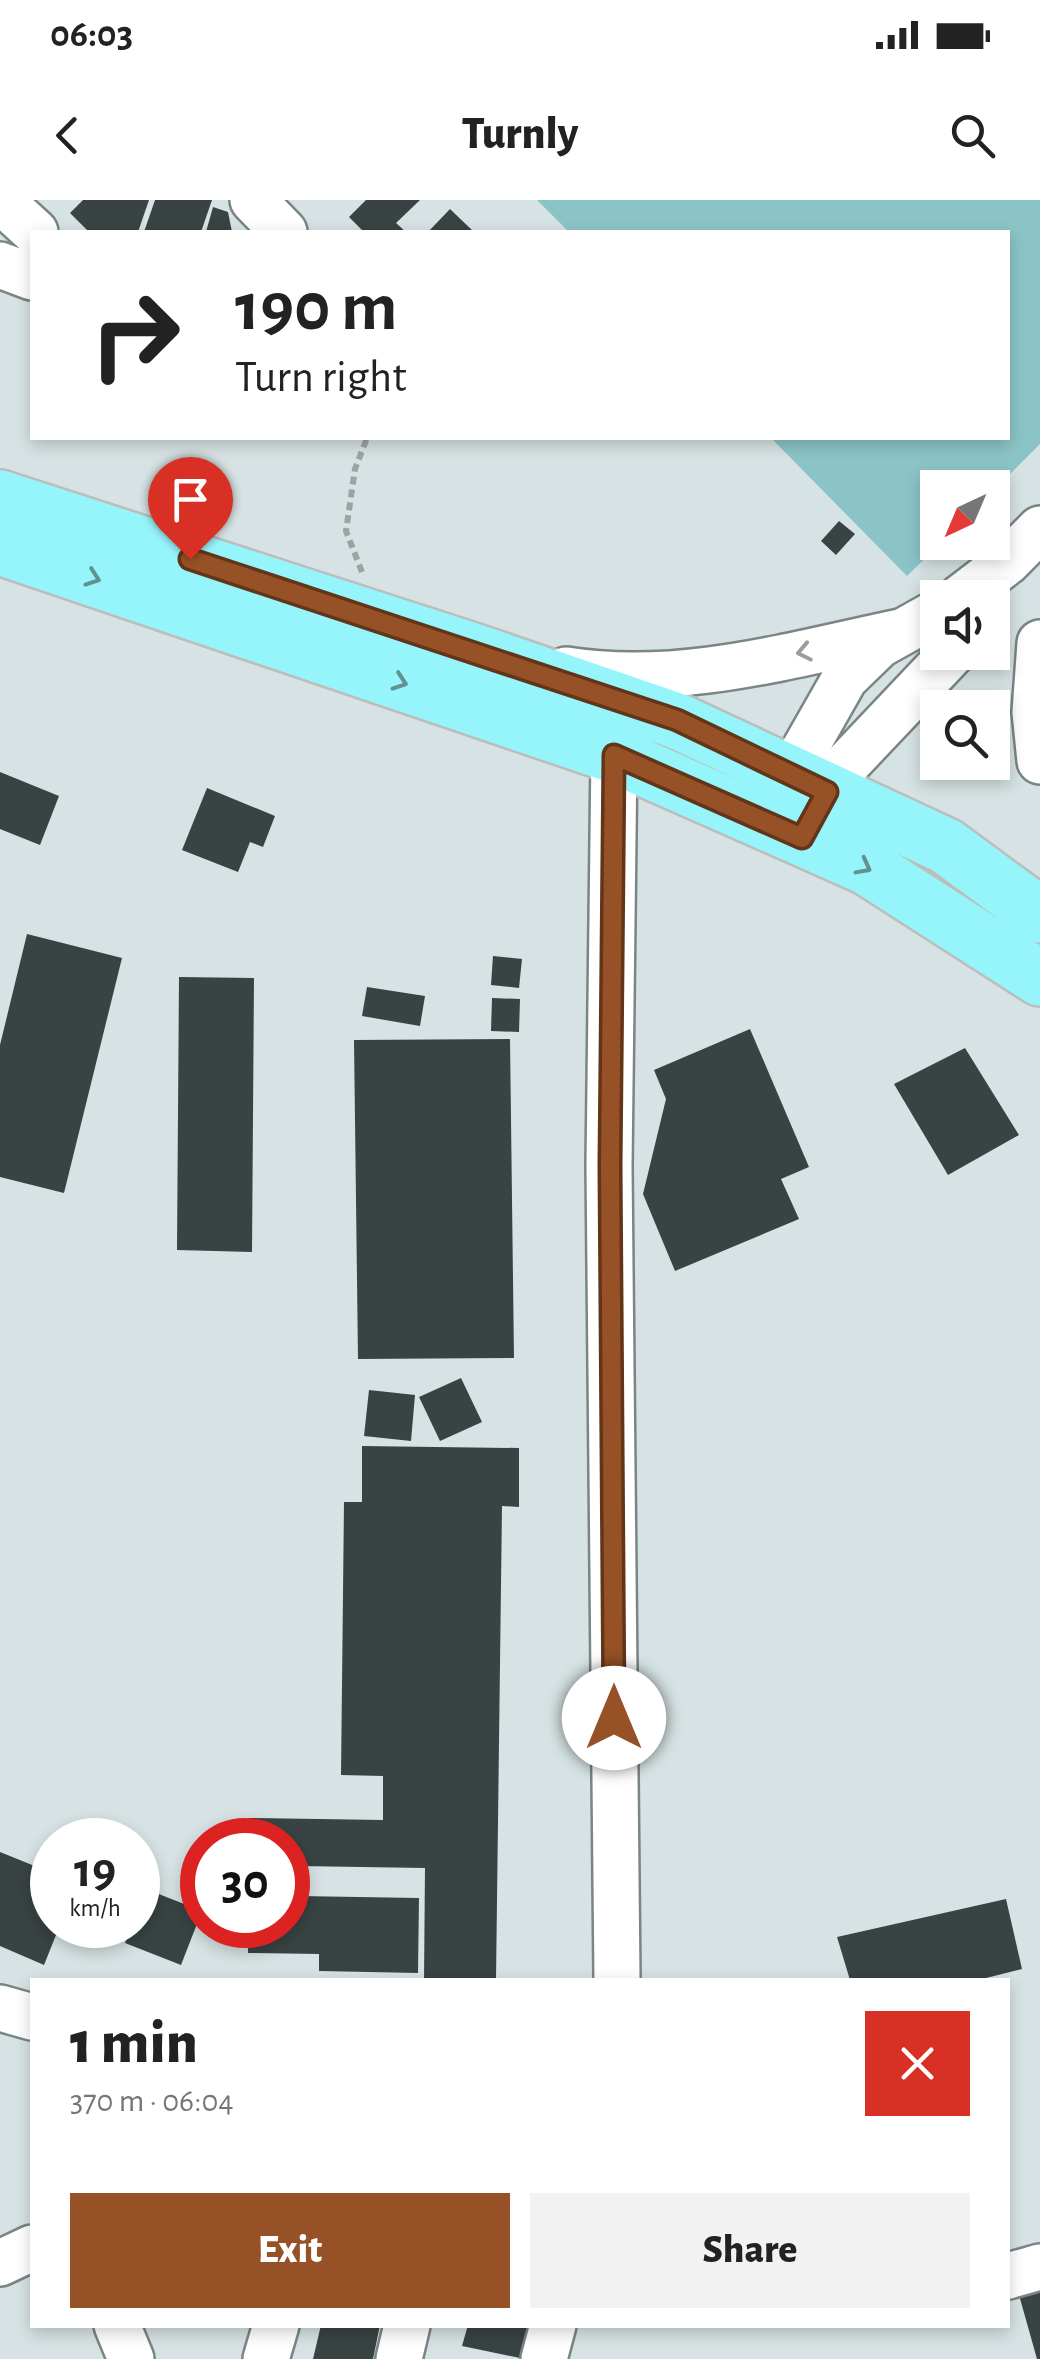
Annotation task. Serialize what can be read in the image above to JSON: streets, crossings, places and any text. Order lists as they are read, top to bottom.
{
  "north": "bottom left",
  "page": {
    "status": "06:03",
    "header": "Turnly",
    "turn": ["190 m", "Turn right"],
    "speed": "19 km/h",
    "limit": "30",
    "heading": ["1 min", "370 m · 06:04"],
    "buttons": ["Exit", "Share"]
  }
}
